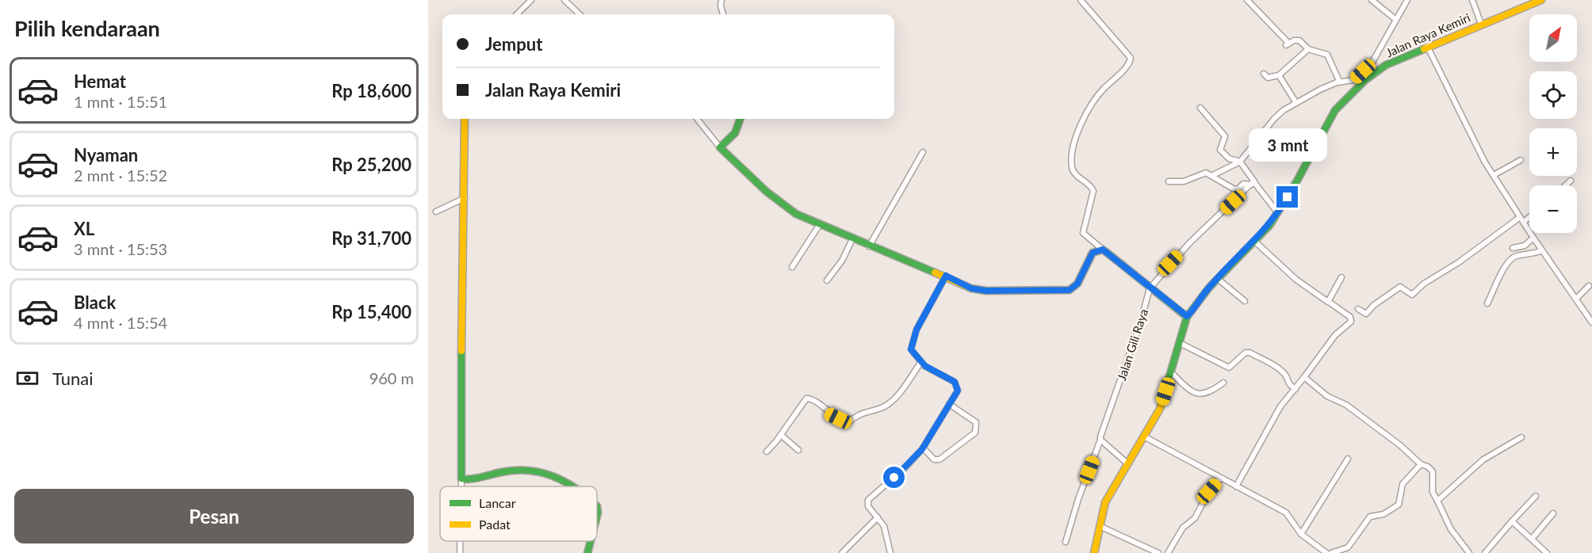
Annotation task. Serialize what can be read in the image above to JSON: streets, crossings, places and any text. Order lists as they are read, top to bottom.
{
  "streets": {
    "street": ["Jalan Raya Kemiri", "Jalan Gili Raya"]
  },
  "legend": ["Lancar", "Padat"],
  "north": "top right",
  "page": {
    "heading": "Pilih kendaraan",
    "map_buttons": ["+", "−"],
    "banner": ["Jemput", "Jalan Raya Kemiri"],
    "list": [
      {
        "name": "Hemat",
        "note": "1 mnt · 15:51",
        "value": "Rp 18,600"
      },
      {
        "name": "Nyaman",
        "note": "2 mnt · 15:52",
        "value": "Rp 25,200"
      },
      {
        "name": "XL",
        "note": "3 mnt · 15:53",
        "value": "Rp 31,700"
      },
      {
        "name": "Black",
        "note": "4 mnt · 15:54",
        "value": "Rp 15,400"
      }
    ],
    "bubble": "3 mnt",
    "pay": ["Tunai", "960 m"],
    "buttons": "Pesan"
  }
}
